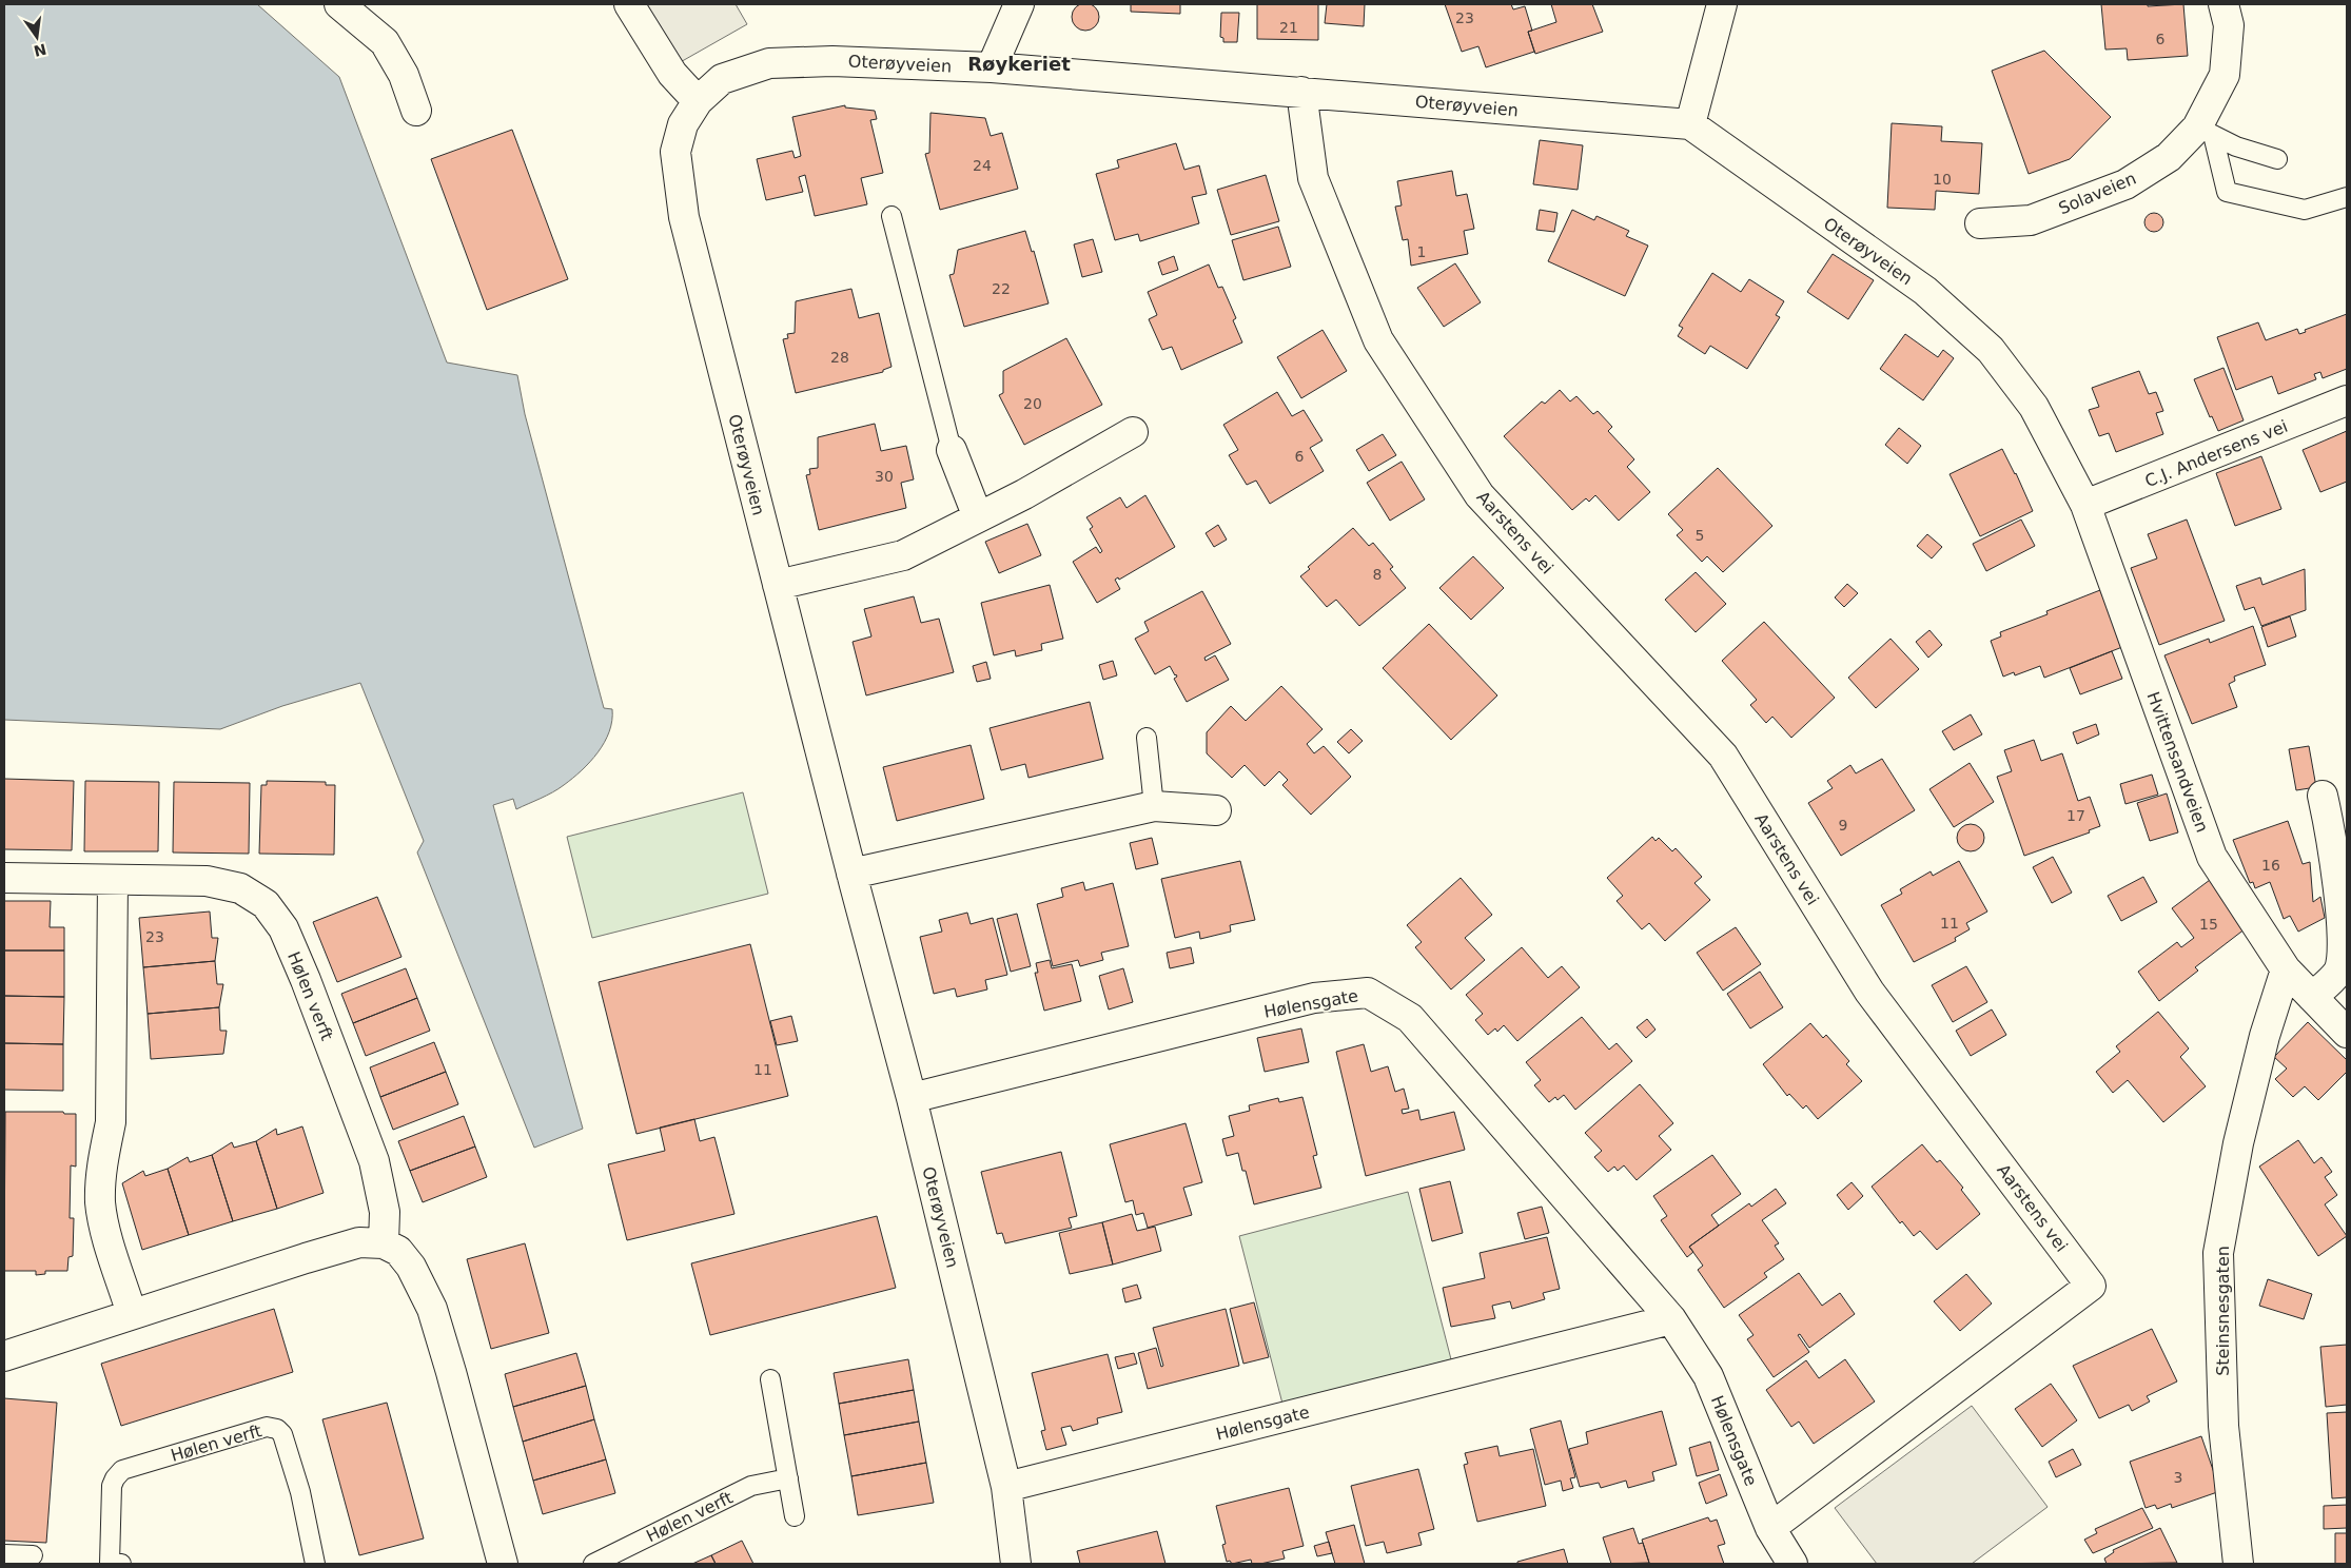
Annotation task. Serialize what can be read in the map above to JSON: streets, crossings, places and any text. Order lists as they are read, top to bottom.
{
  "streets": {
    "street": [
      "Oterøyveien",
      "Solaveien",
      "C.J. Andersens vei",
      "Aarstens vei",
      "Hvittensandveien",
      "Hølen verft",
      "Hølensgate",
      "Steinsnesgaten"
    ]
  },
  "crossings": [
    ["Oterøyveien", "C.J. Andersens vei"],
    ["Oterøyveien", "Aarstens vei"],
    ["Oterøyveien", "Hvittensandveien"],
    ["Oterøyveien", "Hølensgate"],
    ["C.J. Andersens vei", "Hvittensandveien"],
    ["Aarstens vei", "Hølensgate"],
    ["Hvittensandveien", "Steinsnesgaten"]
  ],
  "districts": ["Røykeriet"],
  "house_numbers": [
    "23",
    "21",
    "6",
    "24",
    "10",
    "1",
    "22",
    "28",
    "20",
    "6",
    "30",
    "5",
    "8",
    "17",
    "9",
    "16",
    "11",
    "15",
    "23",
    "11",
    "3"
  ],
  "north": "bottom"
}
